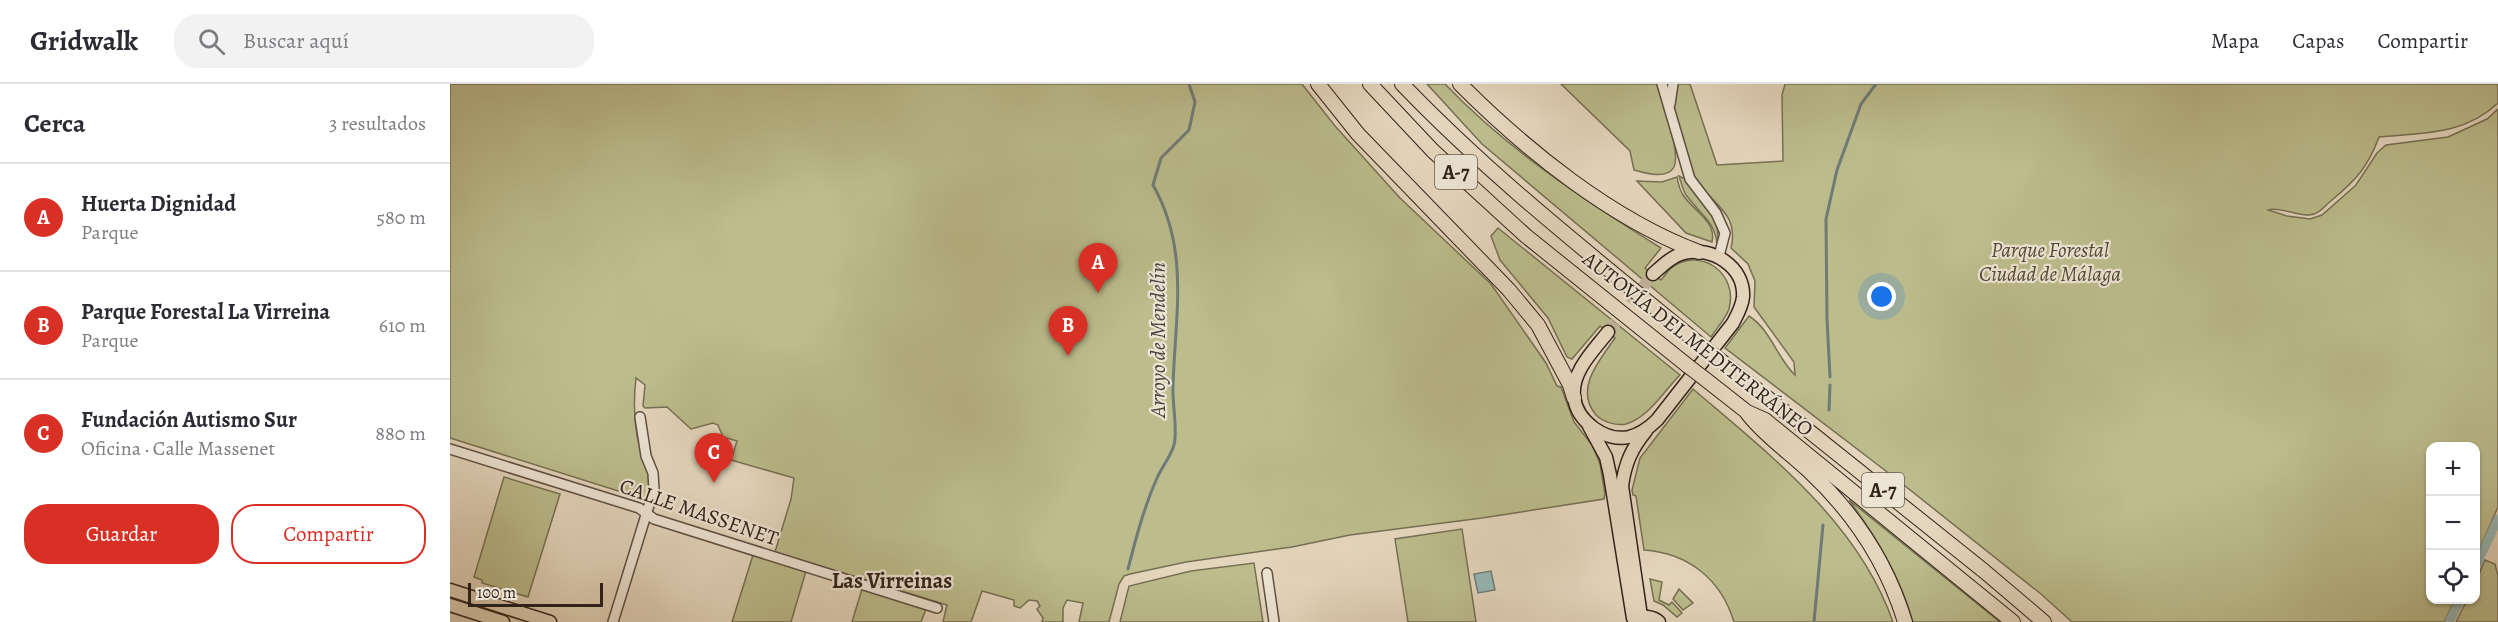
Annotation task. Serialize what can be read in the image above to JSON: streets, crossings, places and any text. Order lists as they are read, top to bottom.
{
  "streets": {
    "highway": ["A-7", "AUTOVÍA DEL MEDITERRÁNEO"],
    "street": ["CALLE MASSENET"]
  },
  "districts": ["Las Virreinas"],
  "water": ["Arroyo de Mendelín"],
  "parks": ["Parque Forestal Ciudad de Málaga"],
  "scale_bar": "100 m",
  "page": {
    "header": "Gridwalk",
    "search": "Buscar aquí",
    "nav": ["Mapa", "Capas", "Compartir"],
    "heading": ["Cerca", "3 resultados"],
    "list": [
      {
        "mark": "A",
        "name": "Huerta Dignidad",
        "note": "Parque",
        "value": "580 m"
      },
      {
        "mark": "B",
        "name": "Parque Forestal La Virreina",
        "note": "Parque",
        "value": "610 m"
      },
      {
        "mark": "C",
        "name": "Fundación Autismo Sur",
        "note": "Oficina · Calle Massenet",
        "value": "880 m"
      }
    ],
    "pins": ["A", "B", "C"],
    "map_buttons": ["+", "−"],
    "buttons": ["Guardar", "Compartir"],
    "scale": "100 m"
  }
}
